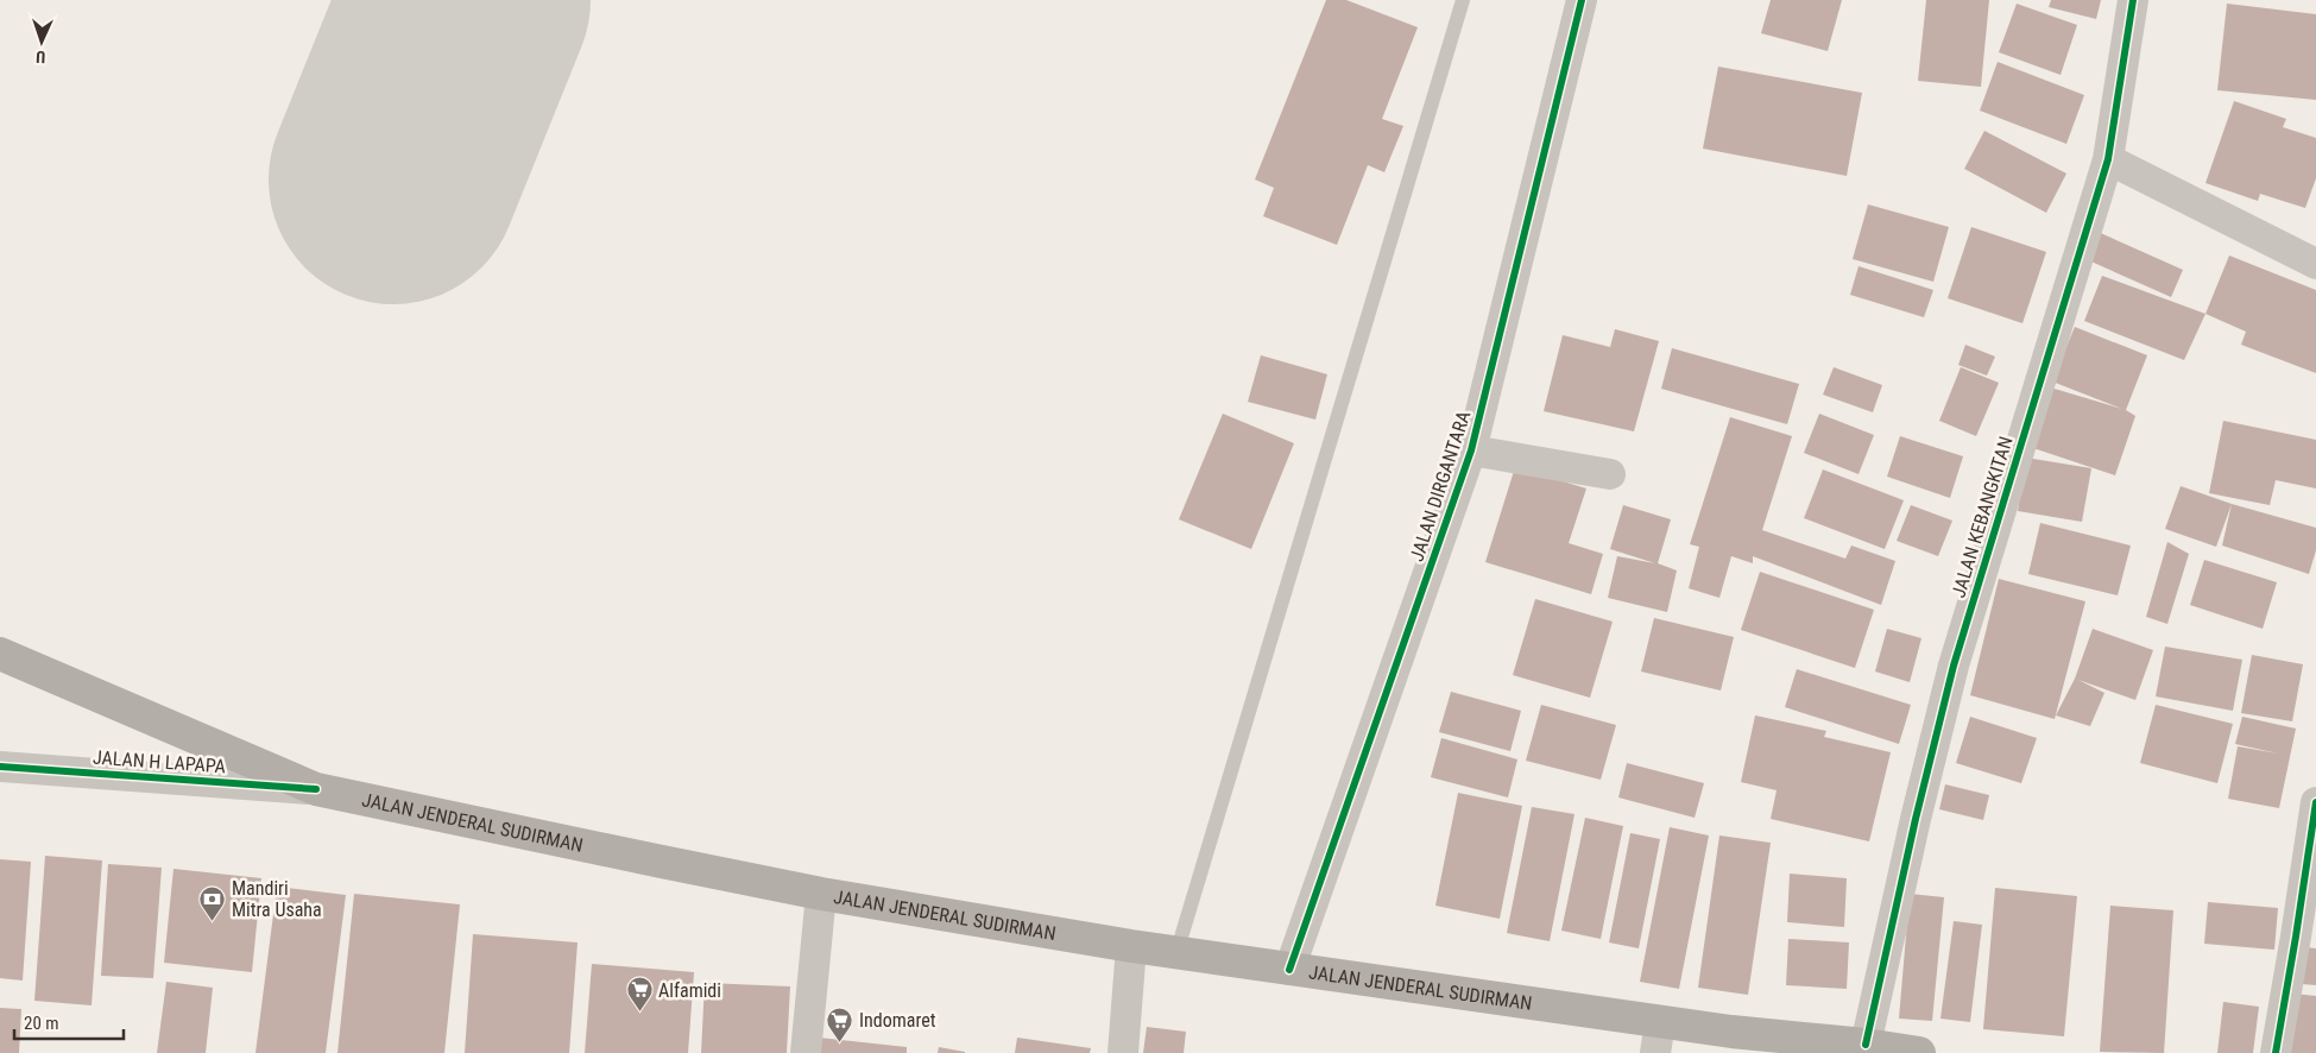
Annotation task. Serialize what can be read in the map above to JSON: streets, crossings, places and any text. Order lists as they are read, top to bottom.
{
  "streets": {
    "highway": ["JALAN JENDERAL SUDIRMAN"],
    "street": ["JALAN DIRGANTARA", "JALAN KEBANGKITAN", "JALAN H LAPAPA"]
  },
  "crossings": [
    ["JALAN DIRGANTARA", "JALAN JENDERAL SUDIRMAN"],
    ["JALAN KEBANGKITAN", "JALAN JENDERAL SUDIRMAN"],
    ["JALAN H LAPAPA", "JALAN JENDERAL SUDIRMAN"]
  ],
  "places": {
    "bank": ["Mandiri Mitra Usaha"],
    "supermarket": ["Alfamidi", "Indomaret"]
  },
  "scale_bar": "20 m",
  "north": "bottom"
}
